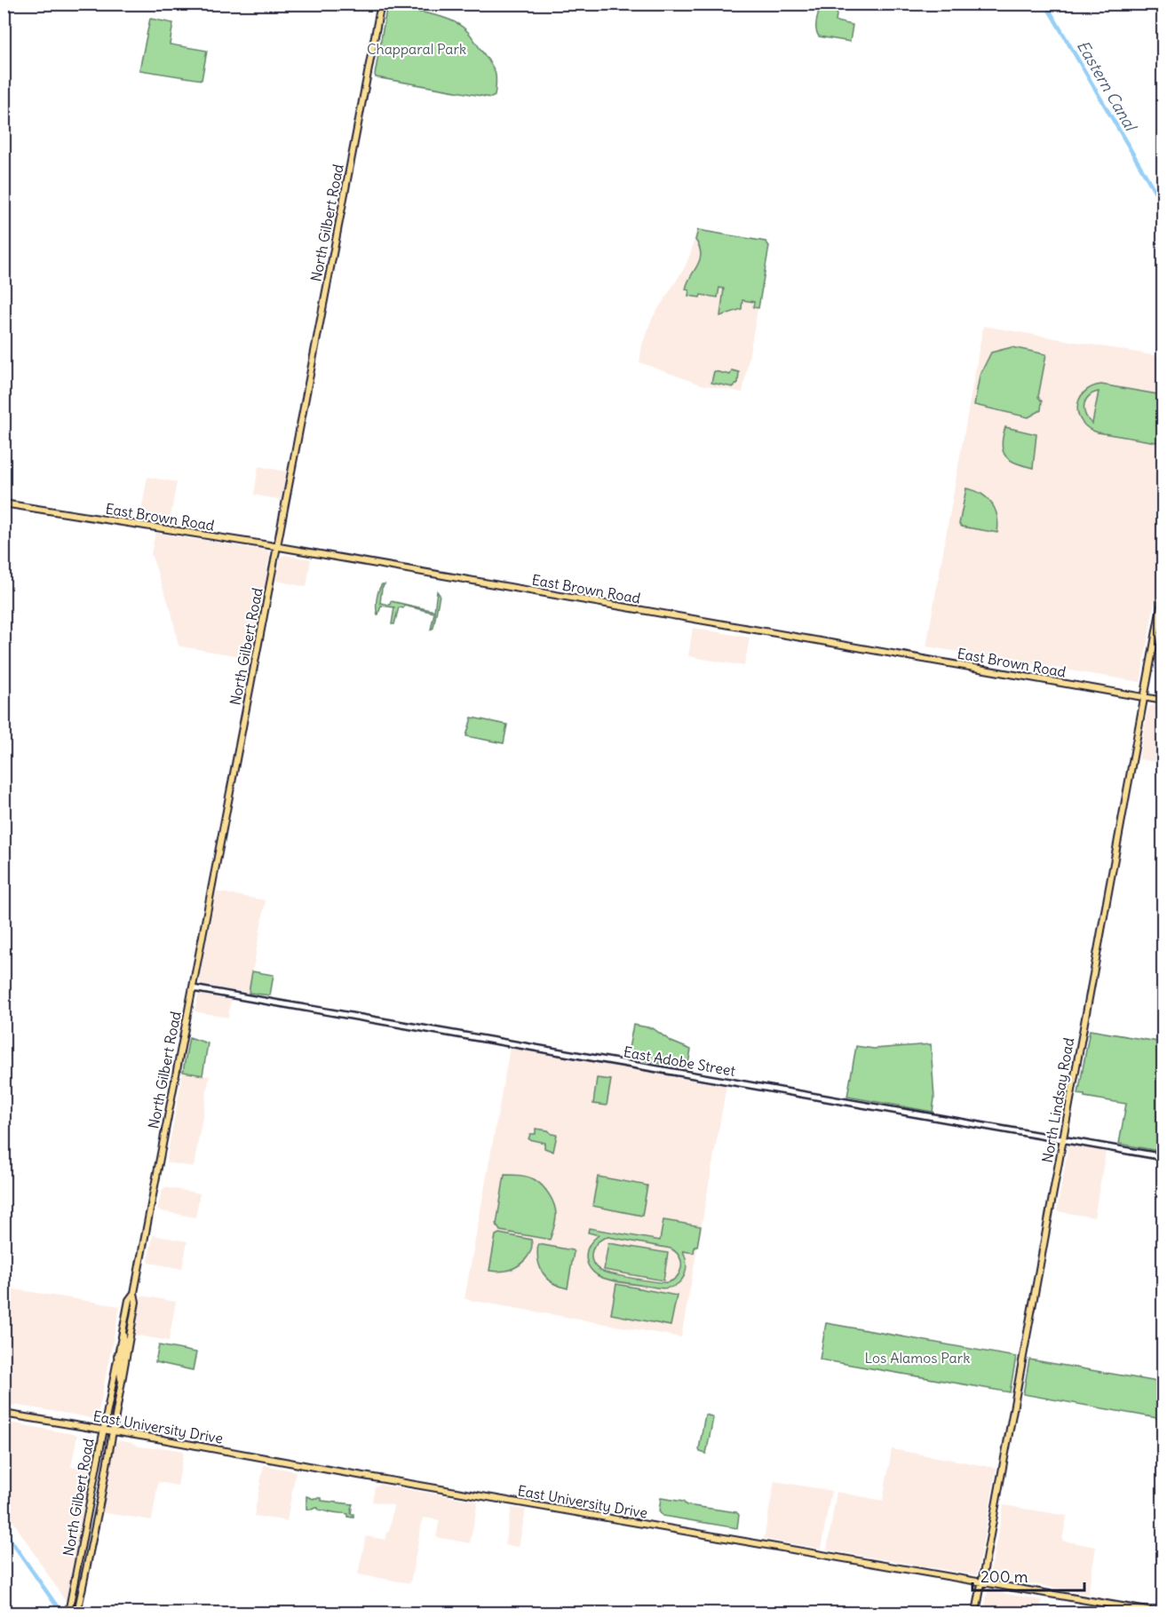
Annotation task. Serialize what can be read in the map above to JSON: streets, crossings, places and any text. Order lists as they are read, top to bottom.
{
  "streets": {
    "main road": [
      "North Gilbert Road",
      "East Brown Road",
      "North Lindsay Road",
      "East University Drive"
    ],
    "street": ["East Adobe Street"]
  },
  "crossings": [
    ["North Gilbert Road", "East Brown Road"],
    ["North Gilbert Road", "East Adobe Street"],
    ["North Gilbert Road", "East University Drive"],
    ["East Brown Road", "North Lindsay Road"],
    ["East Adobe Street", "North Lindsay Road"],
    ["North Lindsay Road", "East University Drive"]
  ],
  "water": ["Eastern Canal"],
  "parks": ["Chapparal Park", "Los Alamos Park"],
  "scale_bar": "200 m"
}
